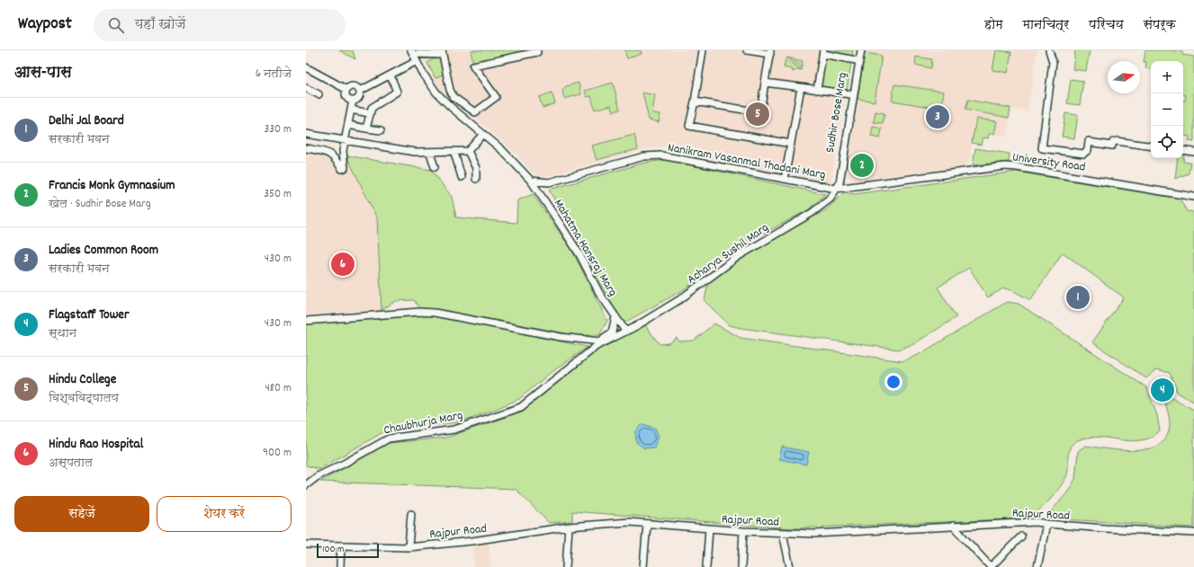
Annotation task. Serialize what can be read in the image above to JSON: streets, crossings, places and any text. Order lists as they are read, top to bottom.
{
  "streets": {
    "street": [
      "Sudhir Bose Marg",
      "Nanikram Vasanmal Thadani Marg",
      "University Road",
      "Mahatma Hansraj Marg",
      "Acharya Sushil Marg",
      "Chaubhurja Marg",
      "Rajpur Road"
    ]
  },
  "crossings": [
    ["Sudhir Bose Marg", "Nanikram Vasanmal Thadani Marg"],
    ["Sudhir Bose Marg", "University Road"],
    ["Sudhir Bose Marg", "Acharya Sushil Marg"],
    ["Nanikram Vasanmal Thadani Marg", "University Road"],
    ["Nanikram Vasanmal Thadani Marg", "Acharya Sushil Marg"],
    ["University Road", "Acharya Sushil Marg"],
    ["Mahatma Hansraj Marg", "Acharya Sushil Marg"],
    ["Acharya Sushil Marg", "Chaubhurja Marg"]
  ],
  "scale_bar": "100 m",
  "north": "right",
  "page": {
    "header": "Waypost",
    "search": "यहाँ खोजें",
    "nav": [
      "होम",
      "मानचित्र",
      "परिचय",
      "संपर्क"
    ],
    "heading": ["आस-पास", "6 नतीजे"],
    "map_buttons": ["+", "−"],
    "list": [
      {
        "mark": "1",
        "name": "Delhi Jal Board",
        "note": "सरकारी भवन",
        "value": "330 m"
      },
      {
        "mark": "2",
        "name": "Francis Monk Gymnasium",
        "note": "खेल · Sudhir Bose Marg",
        "value": "350 m"
      },
      {
        "mark": "3",
        "name": "Ladies Common Room",
        "note": "सरकारी भवन",
        "value": "430 m"
      },
      {
        "mark": "4",
        "name": "Flagstaff Tower",
        "note": "स्थान",
        "value": "430 m"
      },
      {
        "mark": "5",
        "name": "Hindu College",
        "note": "विश्वविद्यालय",
        "value": "480 m"
      },
      {
        "mark": "6",
        "name": "Hindu Rao Hospital",
        "note": "अस्पताल",
        "value": "900 m"
      }
    ],
    "pins": [
      "5",
      "3",
      "2",
      "6",
      "1",
      "4"
    ],
    "buttons": ["सहेजें", "शेयर करें"],
    "scale": "100 m"
  }
}
